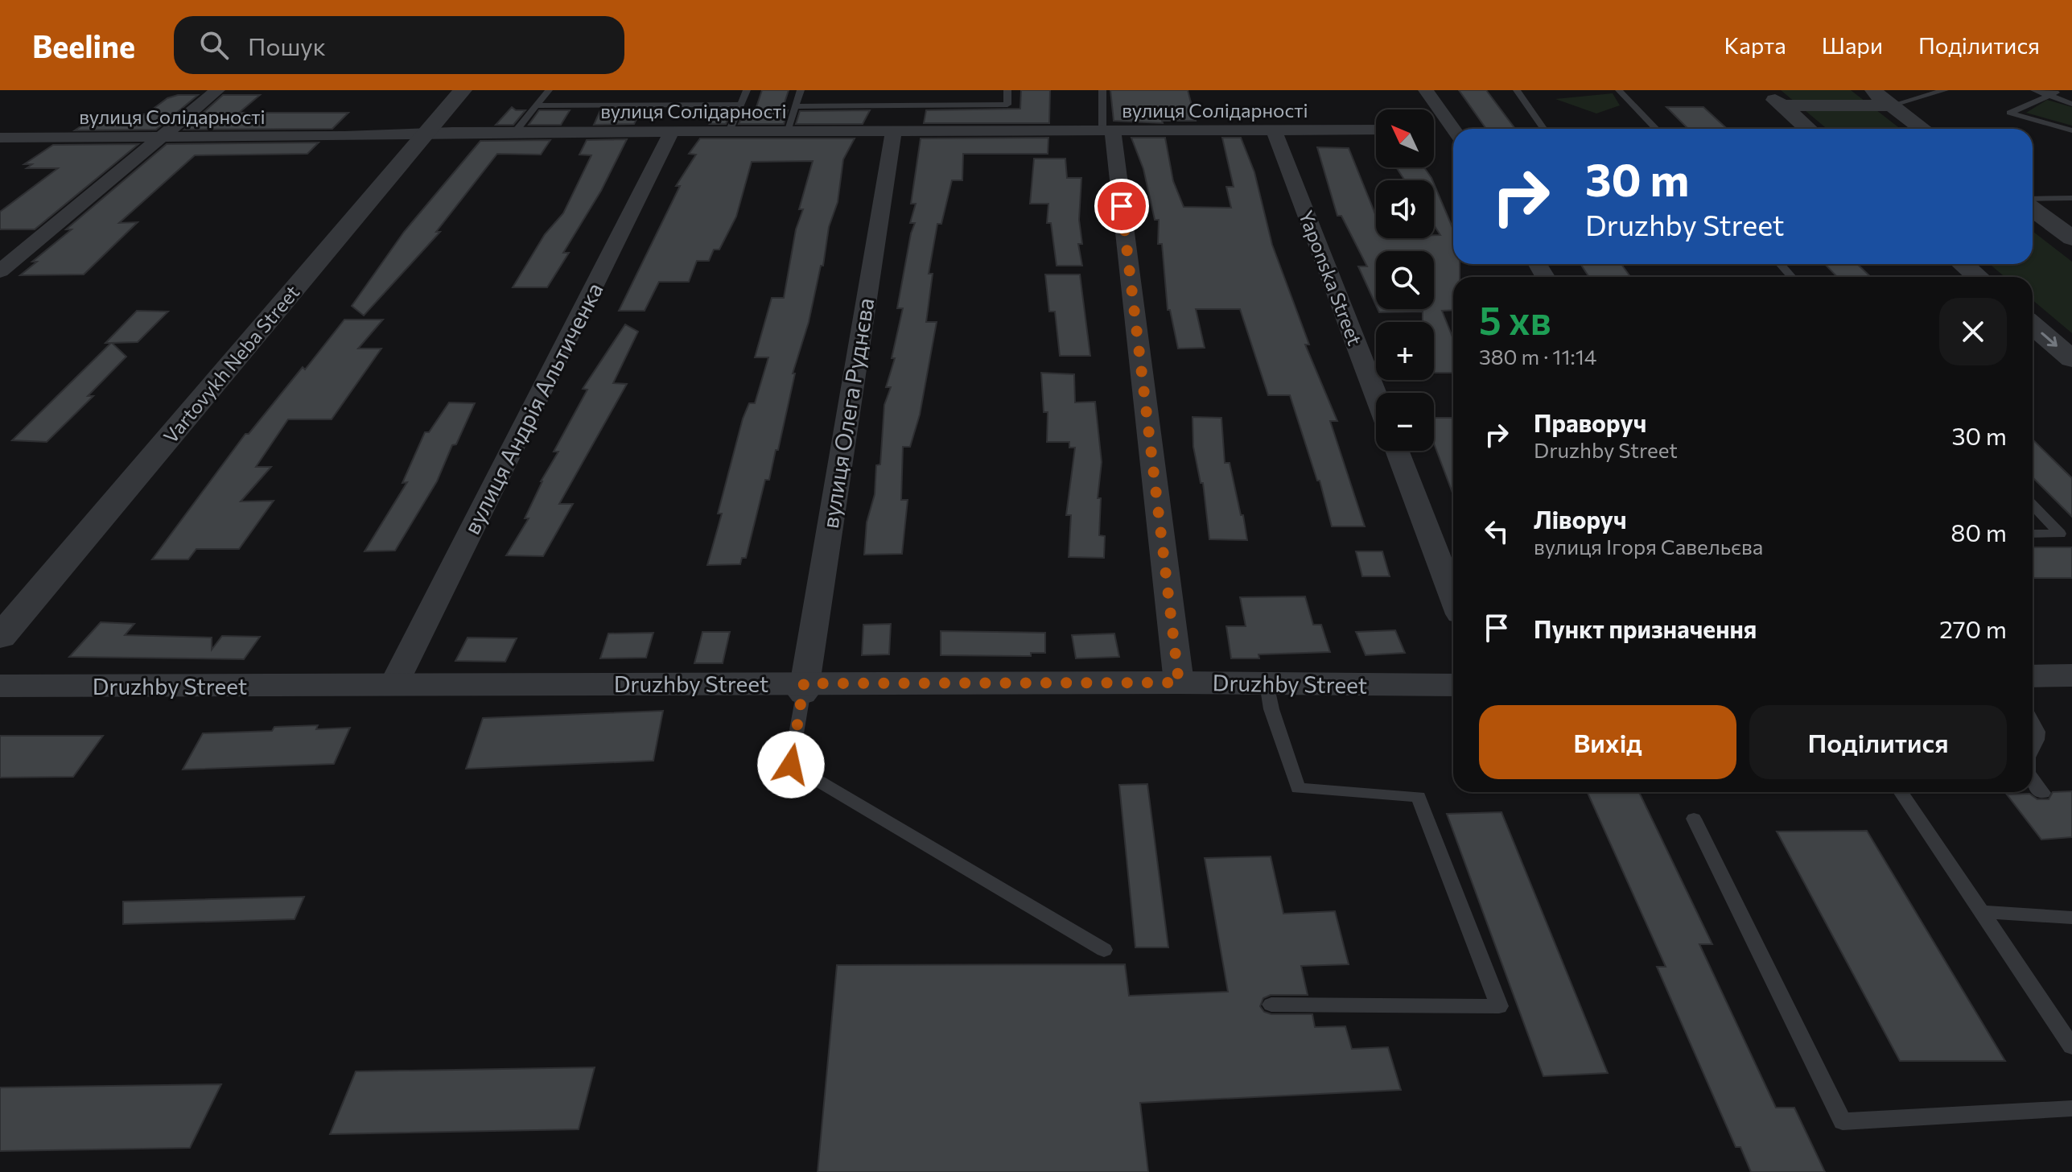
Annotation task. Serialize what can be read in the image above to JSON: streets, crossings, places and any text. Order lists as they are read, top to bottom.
{
  "streets": {
    "street": [
      "вулиця Солідарності",
      "Yaponska Street",
      "Vartovykh Neba Street",
      "вулиця Андрія Альтиченка",
      "вулиця Олега Руднєва",
      "Druzhby Street"
    ]
  },
  "crossings": [
    ["вулиця Солідарності", "Yaponska Street"],
    ["вулиця Солідарності", "Vartovykh Neba Street"],
    ["вулиця Солідарності", "вулиця Андрія Альтиченка"],
    ["вулиця Солідарності", "вулиця Олега Руднєва"],
    ["вулиця Андрія Альтиченка", "Druzhby Street"],
    ["вулиця Олега Руднєва", "Druzhby Street"]
  ],
  "north": "top left",
  "page": {
    "header": "Beeline",
    "search": "Пошук",
    "nav": ["Карта", "Шари", "Поділитися"],
    "map_buttons": ["+", "−"],
    "turn": ["30 m", "Druzhby Street"],
    "heading": ["5 хв", "380 m · 11:14"],
    "list": [
      {
        "name": "Праворуч",
        "note": "Druzhby Street",
        "value": "30 m"
      },
      {
        "name": "Ліворуч",
        "note": "вулиця Ігоря Савельєва",
        "value": "80 m"
      },
      {
        "name": "Пункт призначення",
        "value": "270 m"
      }
    ],
    "buttons": ["Вихід", "Поділитися"]
  }
}
